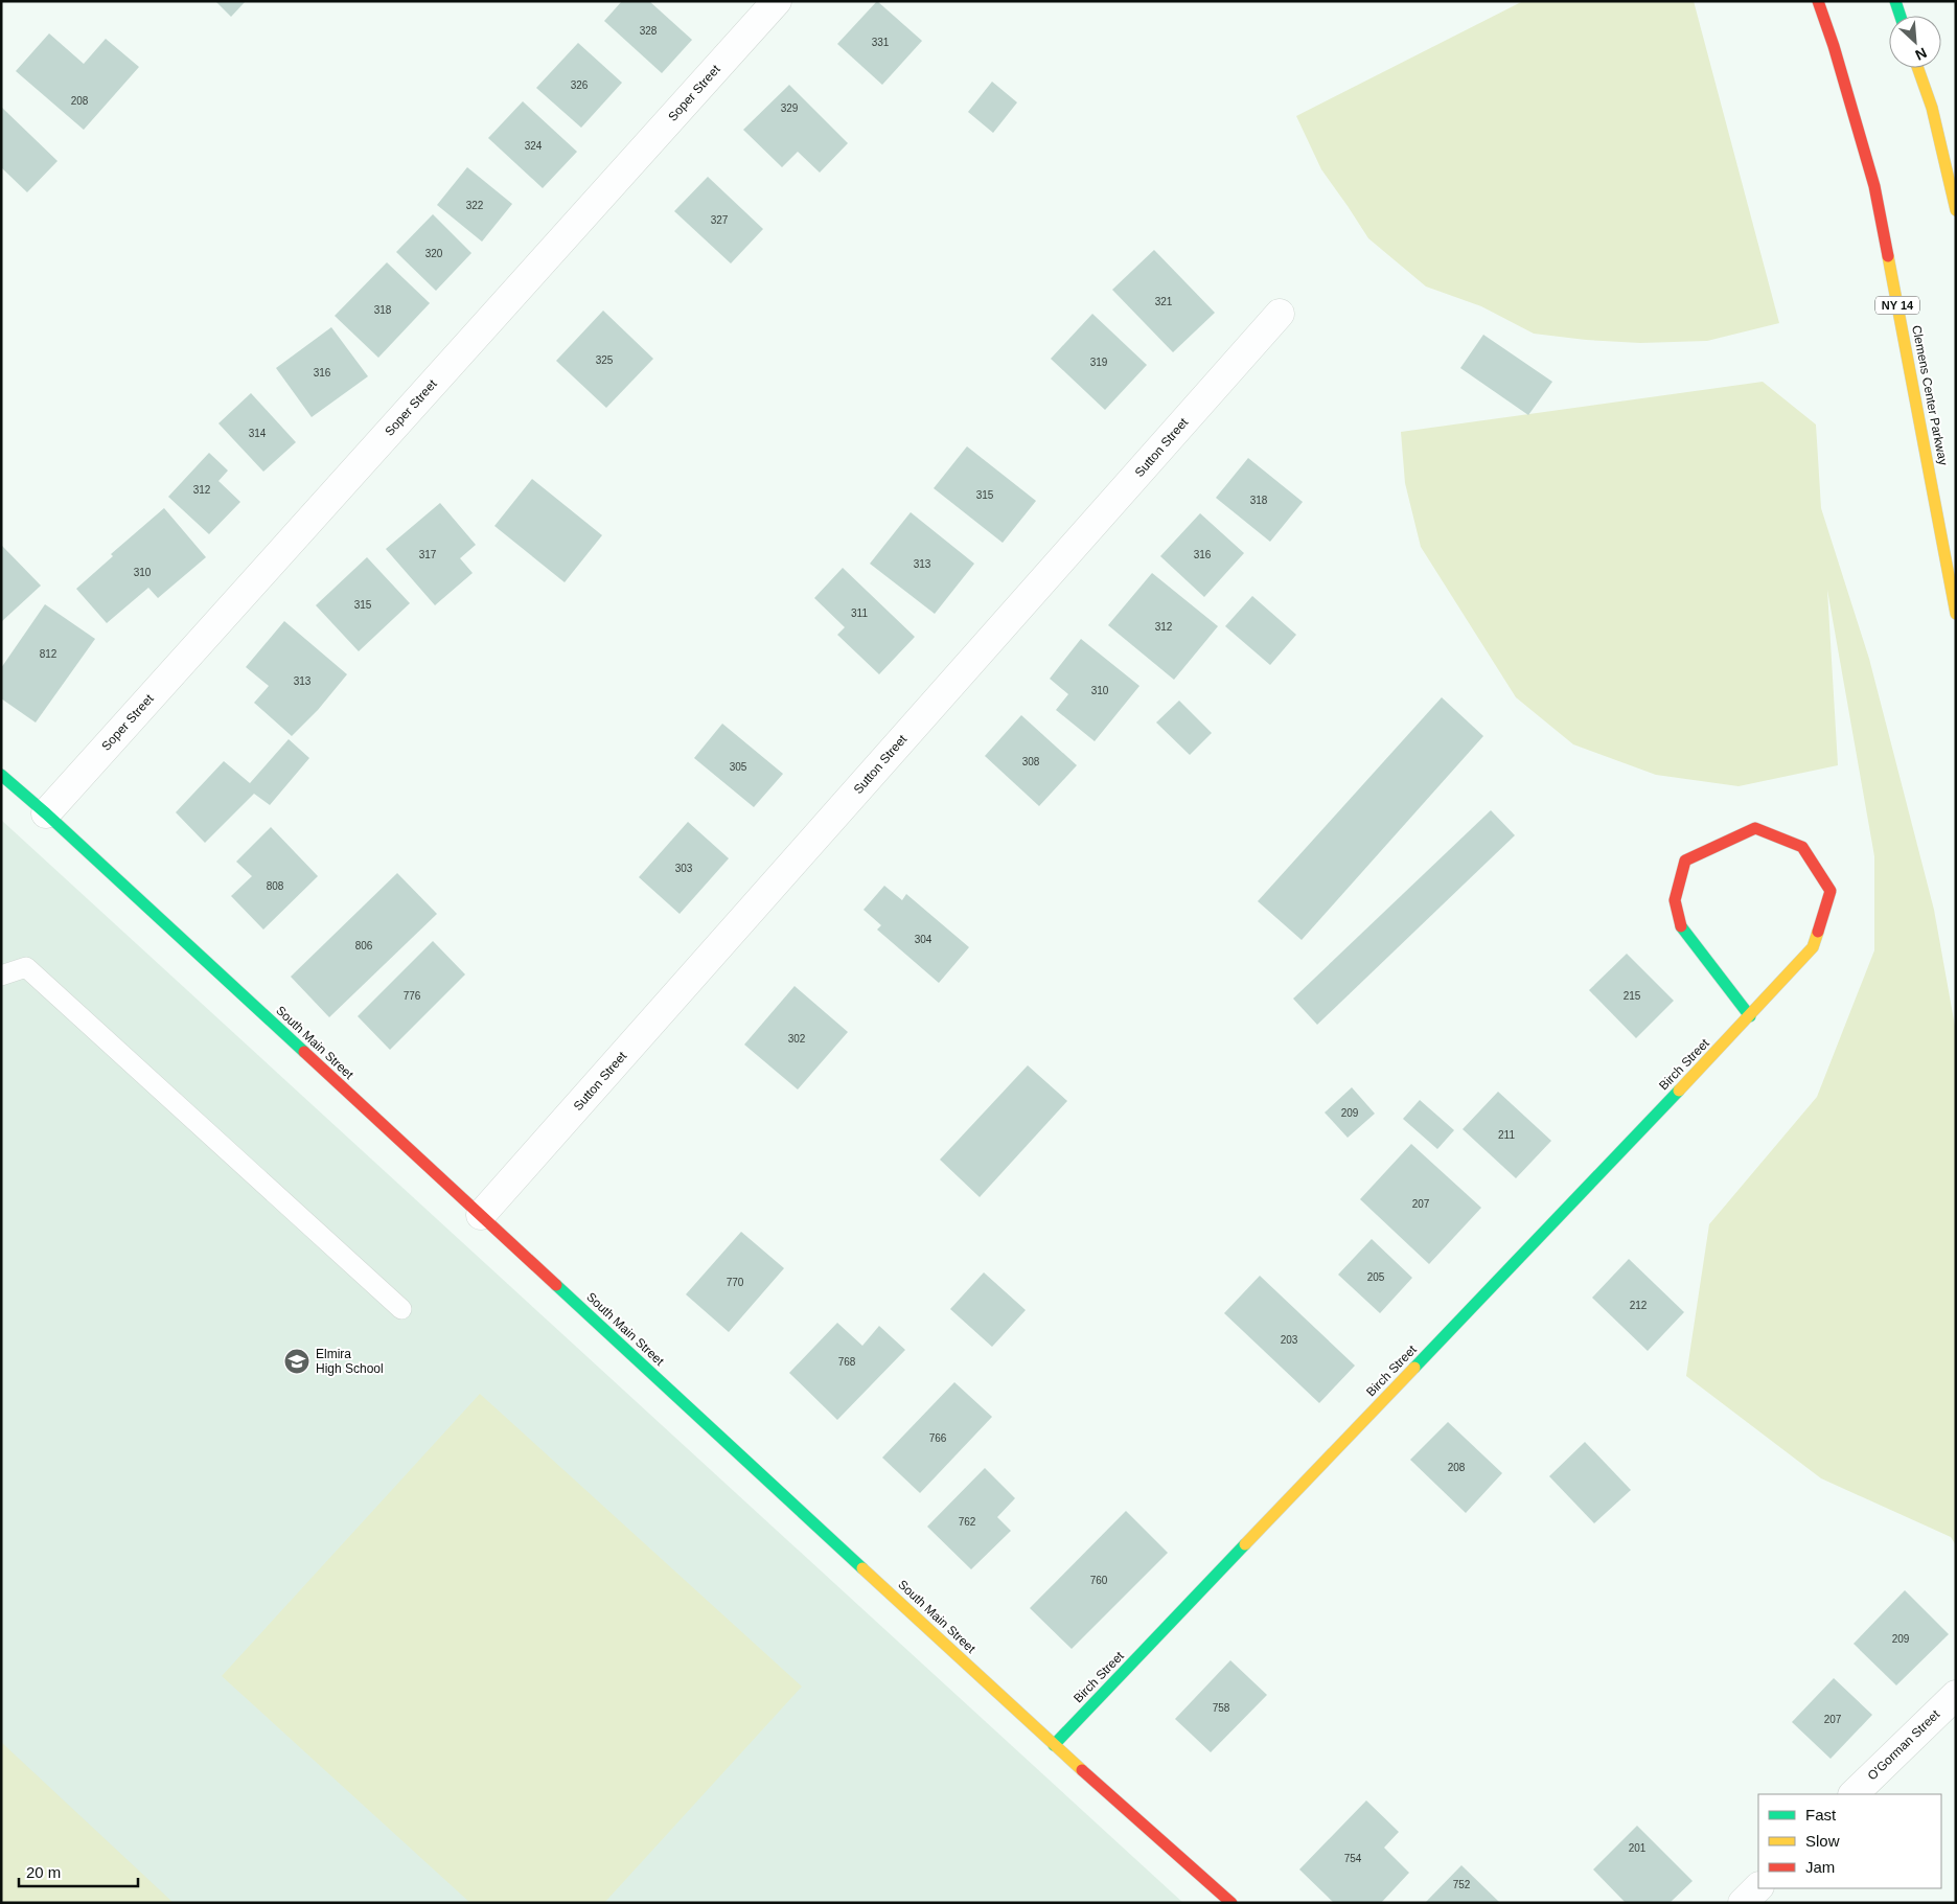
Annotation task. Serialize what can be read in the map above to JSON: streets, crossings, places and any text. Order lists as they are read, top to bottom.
{
  "streets": {
    "street": [
      "Soper Street",
      "NY 14",
      "Clemens Center Parkway",
      "Sutton Street",
      "South Main Street",
      "Birch Street",
      "O'Gorman Street"
    ]
  },
  "crossings": [
    ["Soper Street", "South Main Street"],
    ["Sutton Street", "South Main Street"],
    ["South Main Street", "Birch Street"]
  ],
  "places": {
    "school or university": ["Elmira High School"]
  },
  "house_numbers": [
    "328",
    "331",
    "326",
    "208",
    "329",
    "324",
    "322",
    "327",
    "320",
    "321",
    "318",
    "325",
    "319",
    "316",
    "314",
    "312",
    "315",
    "318",
    "317",
    "316",
    "313",
    "310",
    "315",
    "311",
    "312",
    "812",
    "313",
    "310",
    "308",
    "305",
    "303",
    "808",
    "304",
    "806",
    "776",
    "215",
    "302",
    "209",
    "211",
    "207",
    "205",
    "770",
    "212",
    "203",
    "768",
    "766",
    "208",
    "762",
    "760",
    "209",
    "758",
    "207",
    "201",
    "754",
    "752"
  ],
  "legend": ["Fast", "Slow", "Jam"],
  "scale_bar": "20 m",
  "north": "bottom right"
}
